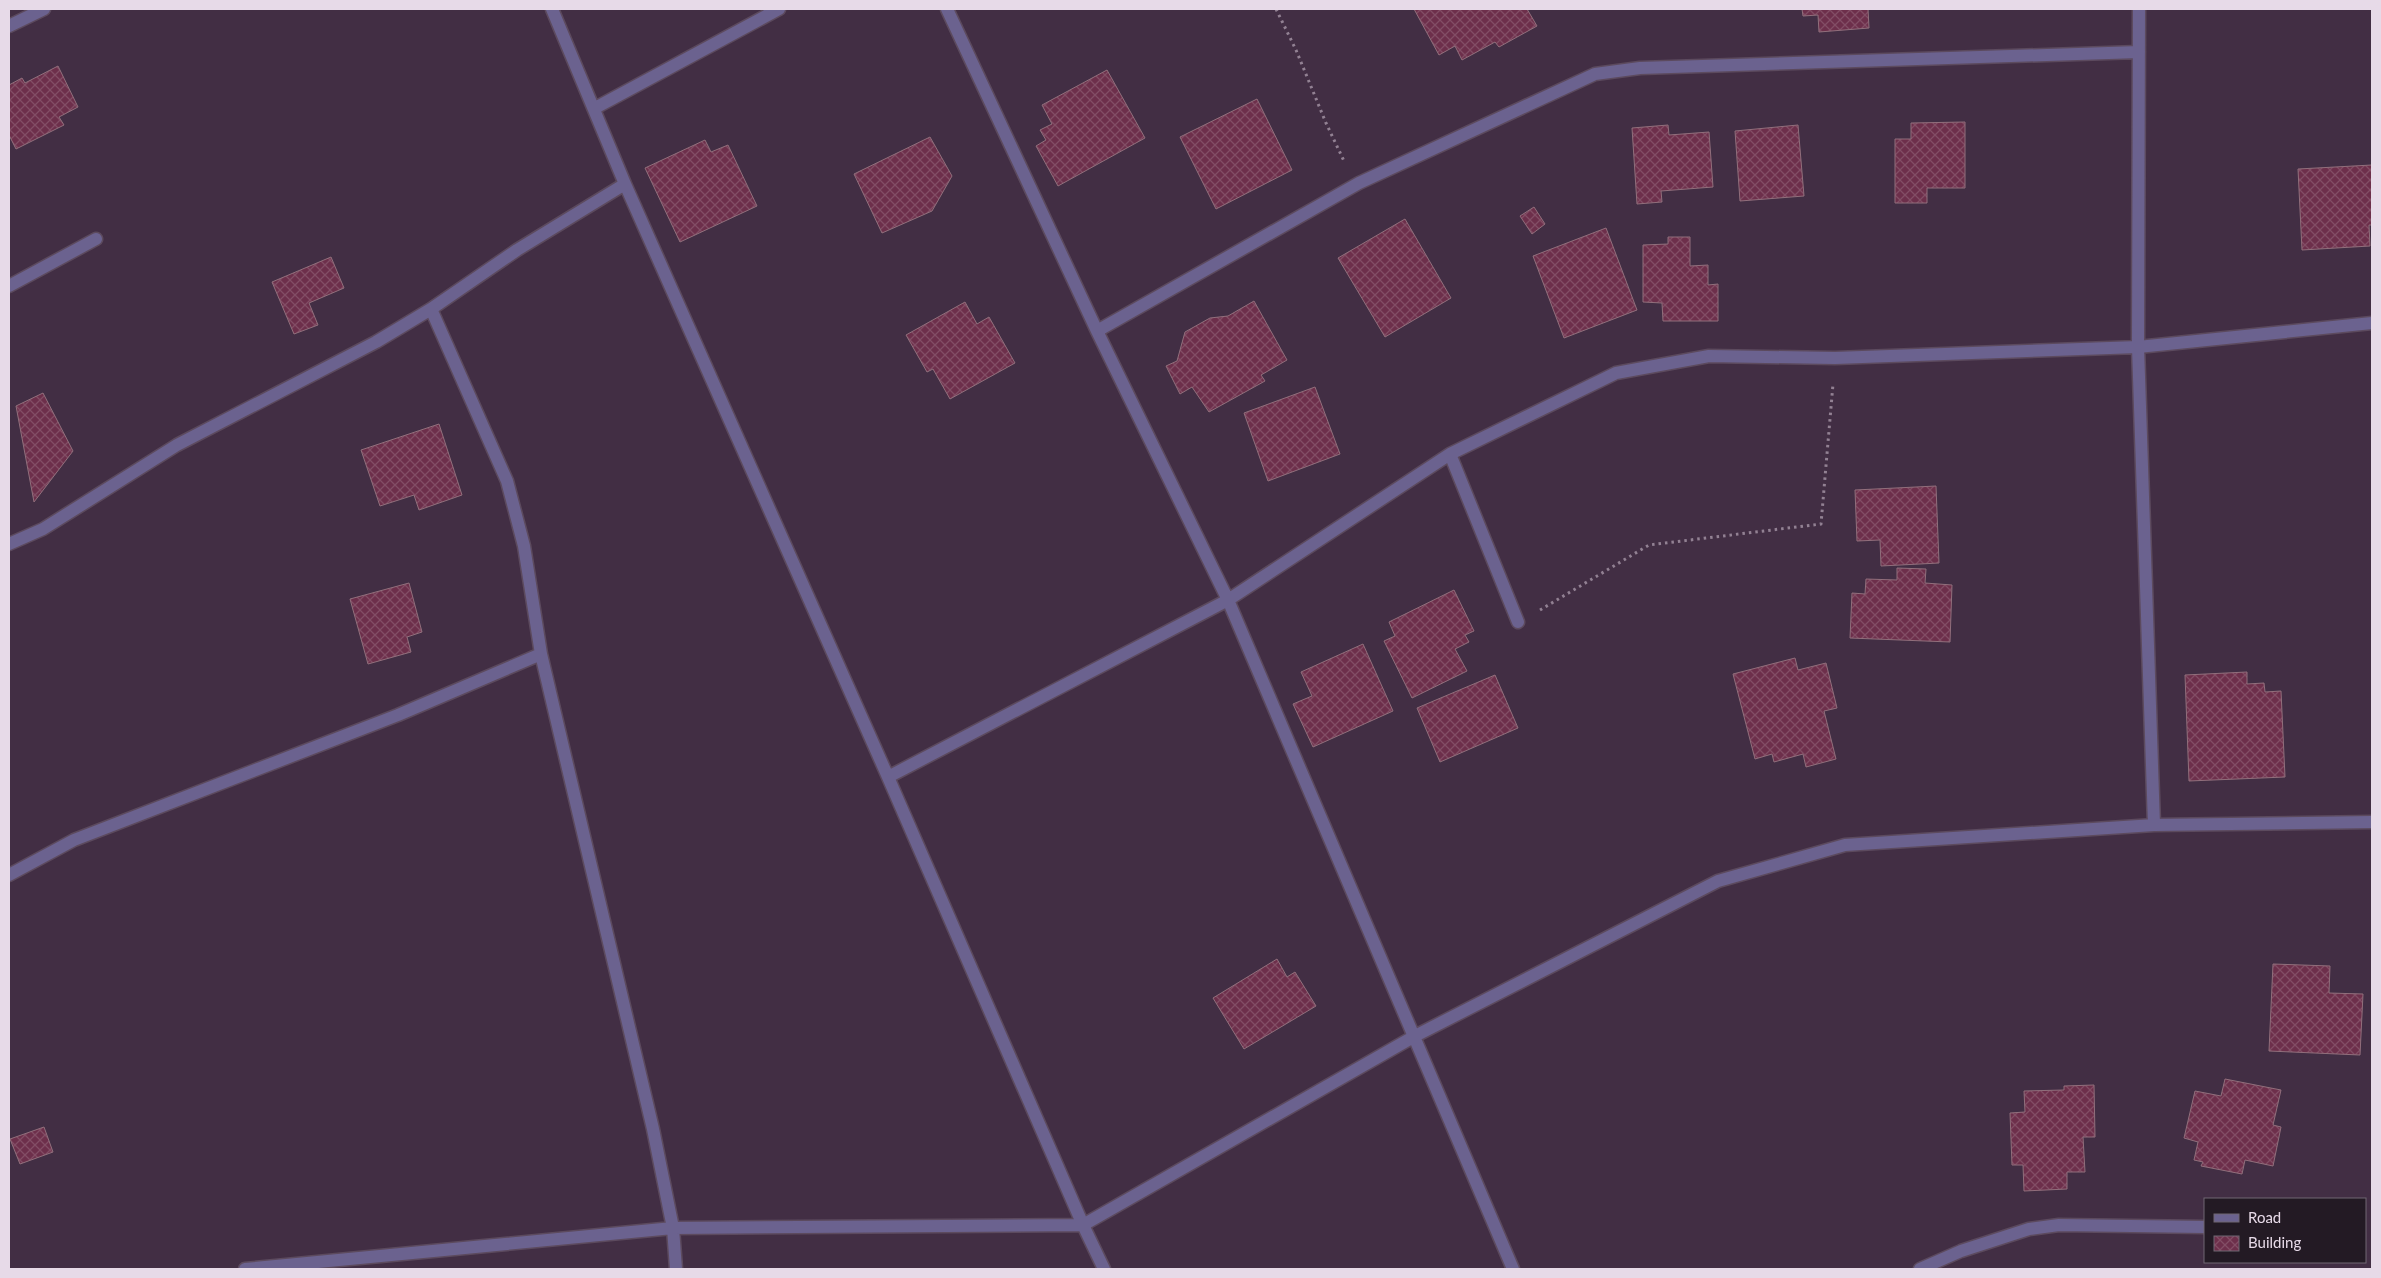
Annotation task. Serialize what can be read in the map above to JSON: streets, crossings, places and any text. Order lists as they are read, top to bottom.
{
  "legend": ["Road", "Building"]
}
